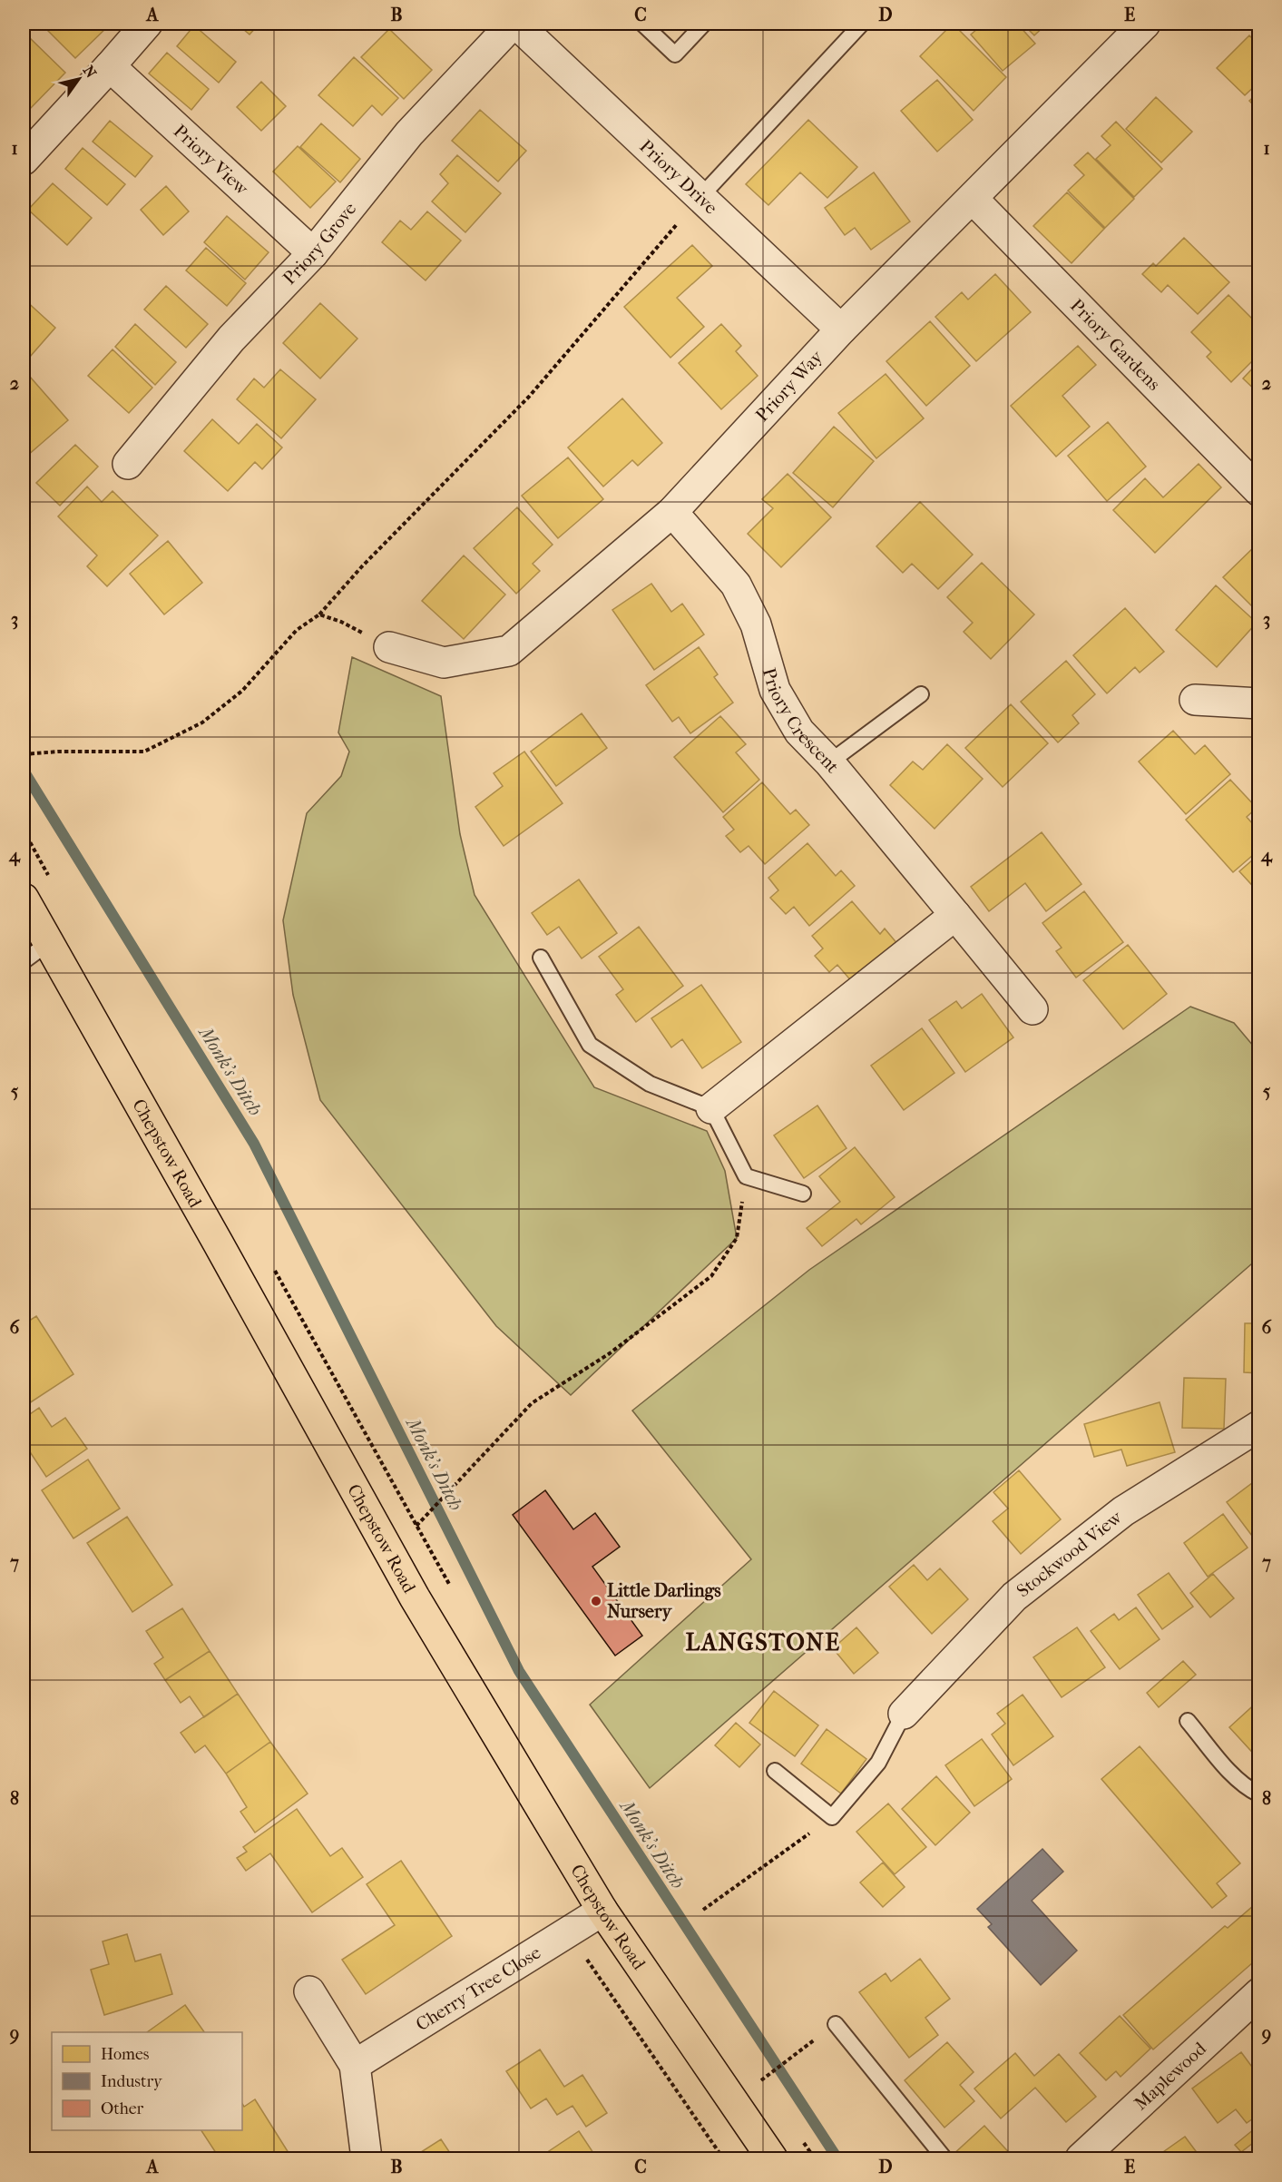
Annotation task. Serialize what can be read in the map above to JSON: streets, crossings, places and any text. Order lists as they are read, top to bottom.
{
  "streets": {
    "main road": ["Chepstow Road"],
    "street": [
      "Priory View",
      "Priory Drive",
      "Priory Grove",
      "Priory Gardens",
      "Priory Way",
      "Priory Crescent",
      "Stockwood View",
      "Cherry Tree Close",
      "Maplewood"
    ]
  },
  "crossings": [
    ["Priory View", "Priory Grove"],
    ["Priory Drive", "Priory Way"],
    ["Priory Gardens", "Priory Way"],
    ["Priory Way", "Priory Crescent"],
    ["Chepstow Road", "Cherry Tree Close"]
  ],
  "districts": ["LANGSTONE"],
  "water": ["Monk's Ditch"],
  "places": ["Little Darlings Nursery"],
  "legend": ["Homes", "Industry", "Other"],
  "north": "top right",
  "grid": {
    "columns": [
      "A",
      "B",
      "C",
      "D",
      "E"
    ],
    "rows": [
      "1",
      "2",
      "3",
      "4",
      "5",
      "6",
      "7",
      "8",
      "9"
    ]
  }
}
